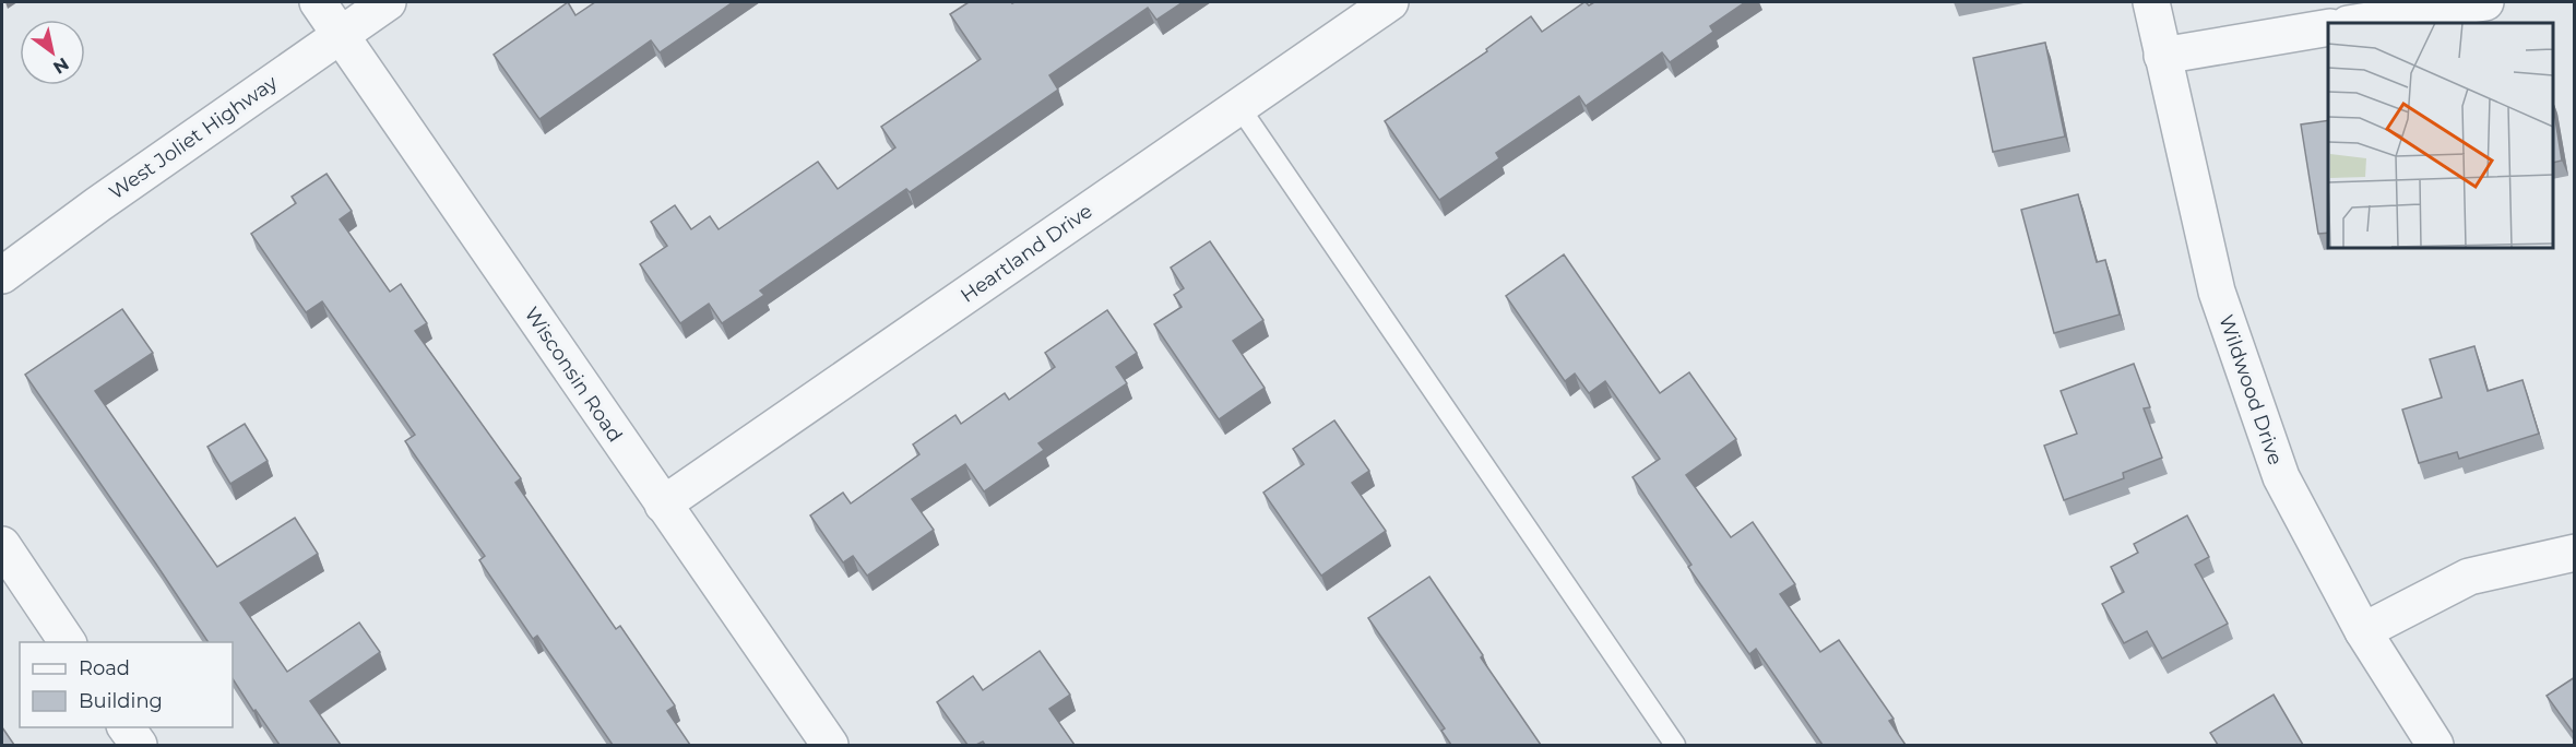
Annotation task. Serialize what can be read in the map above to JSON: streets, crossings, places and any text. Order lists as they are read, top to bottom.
{
  "streets": {
    "street": [
      "West Joliet Highway",
      "Heartland Drive",
      "Wisconsin Road",
      "Wildwood Drive"
    ]
  },
  "crossings": [
    ["West Joliet Highway", "Wisconsin Road"],
    ["Heartland Drive", "Wisconsin Road"]
  ],
  "legend": ["Road", "Building"],
  "north": "bottom right"
}
